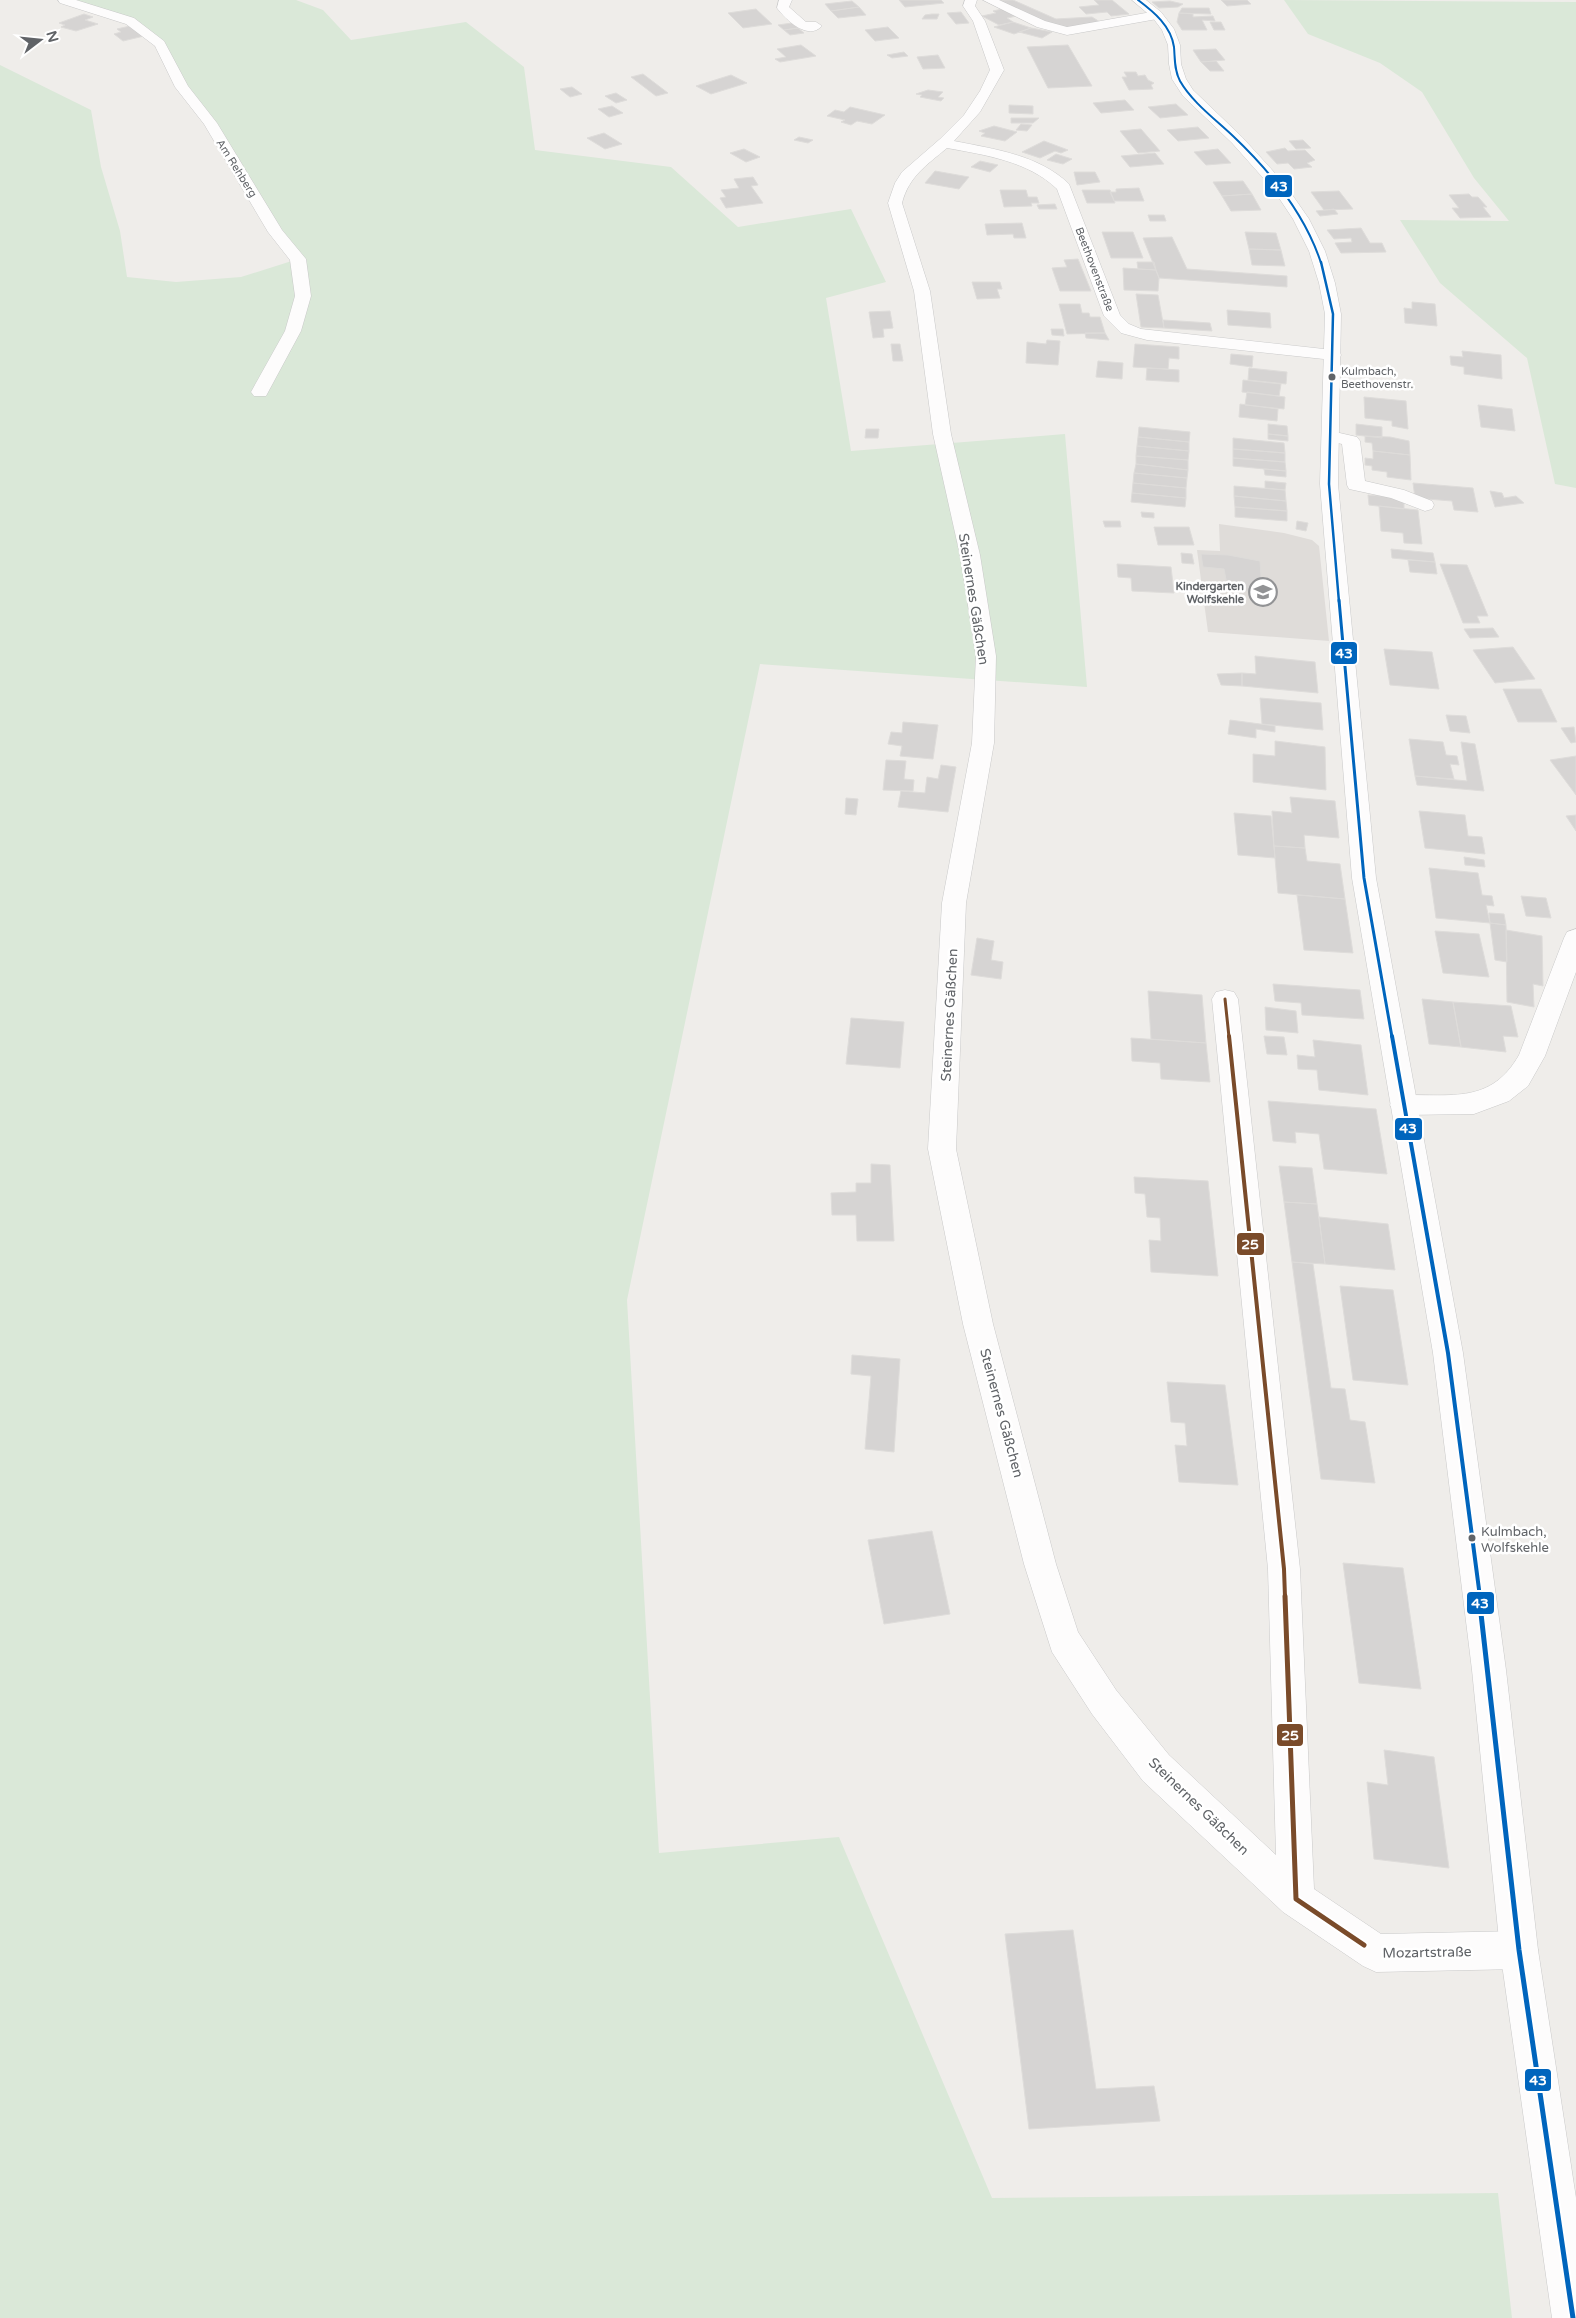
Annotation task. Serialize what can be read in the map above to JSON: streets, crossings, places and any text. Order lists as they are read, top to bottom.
{
  "streets": {
    "street": [
      "Am Rehberg",
      "Beethovenstraße",
      "Steinernes Gäßchen",
      "Mozartstraße"
    ]
  },
  "crossings": [
    ["Beethovenstraße", "Steinernes Gäßchen"],
    ["Steinernes Gäßchen", "Mozartstraße"]
  ],
  "places": {
    "other": ["Kulmbach, Beethovenstr.", "Kulmbach, Wolfskehle"],
    "school or university": ["Kindergarten Wolfskehle"]
  },
  "lines": ["transit line 43", "transit line 25"],
  "north": "right"
}
